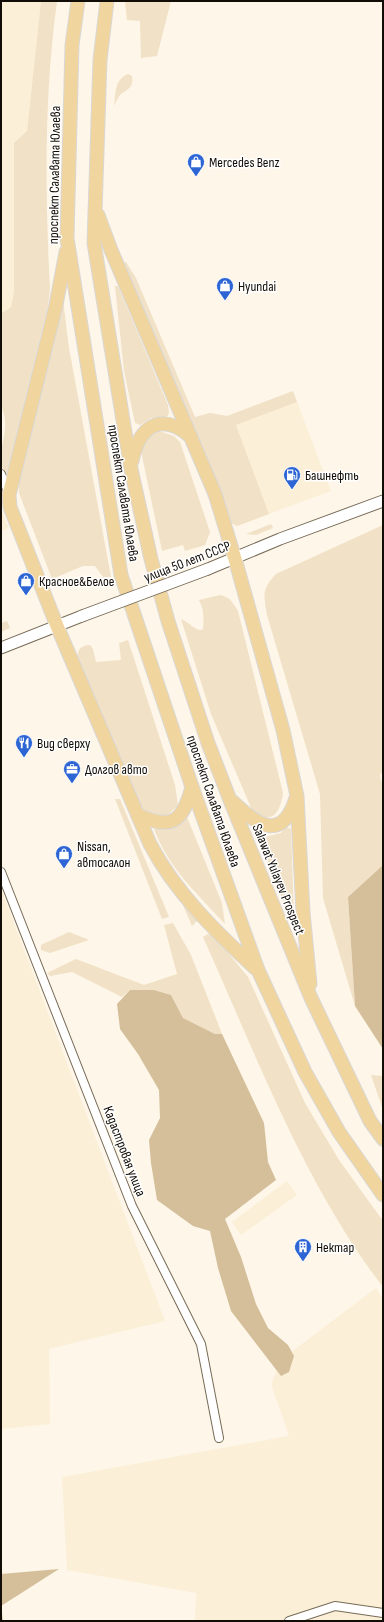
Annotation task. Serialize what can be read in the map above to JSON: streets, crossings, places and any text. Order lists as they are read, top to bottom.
{
  "streets": {
    "main road": ["проспект Салавата Юлаева", "улица 50 лет СССР", "Salawat Yulayev Prospect"],
    "street": ["Кадастровая улица"]
  },
  "crossings": [
    ["проспект Салавата Юлаева", "Salawat Yulayev Prospect"]
  ],
  "places": {
    "shop": [
      "Mercedes Benz",
      "Hyundai",
      "Красное&Белое",
      "Nissan, автосалон"
    ],
    "fuel station": ["Башнефть"],
    "restaurant": ["Вид сверху"],
    "office": ["Долгов авто"],
    "building": ["Нектар"]
  }
}
